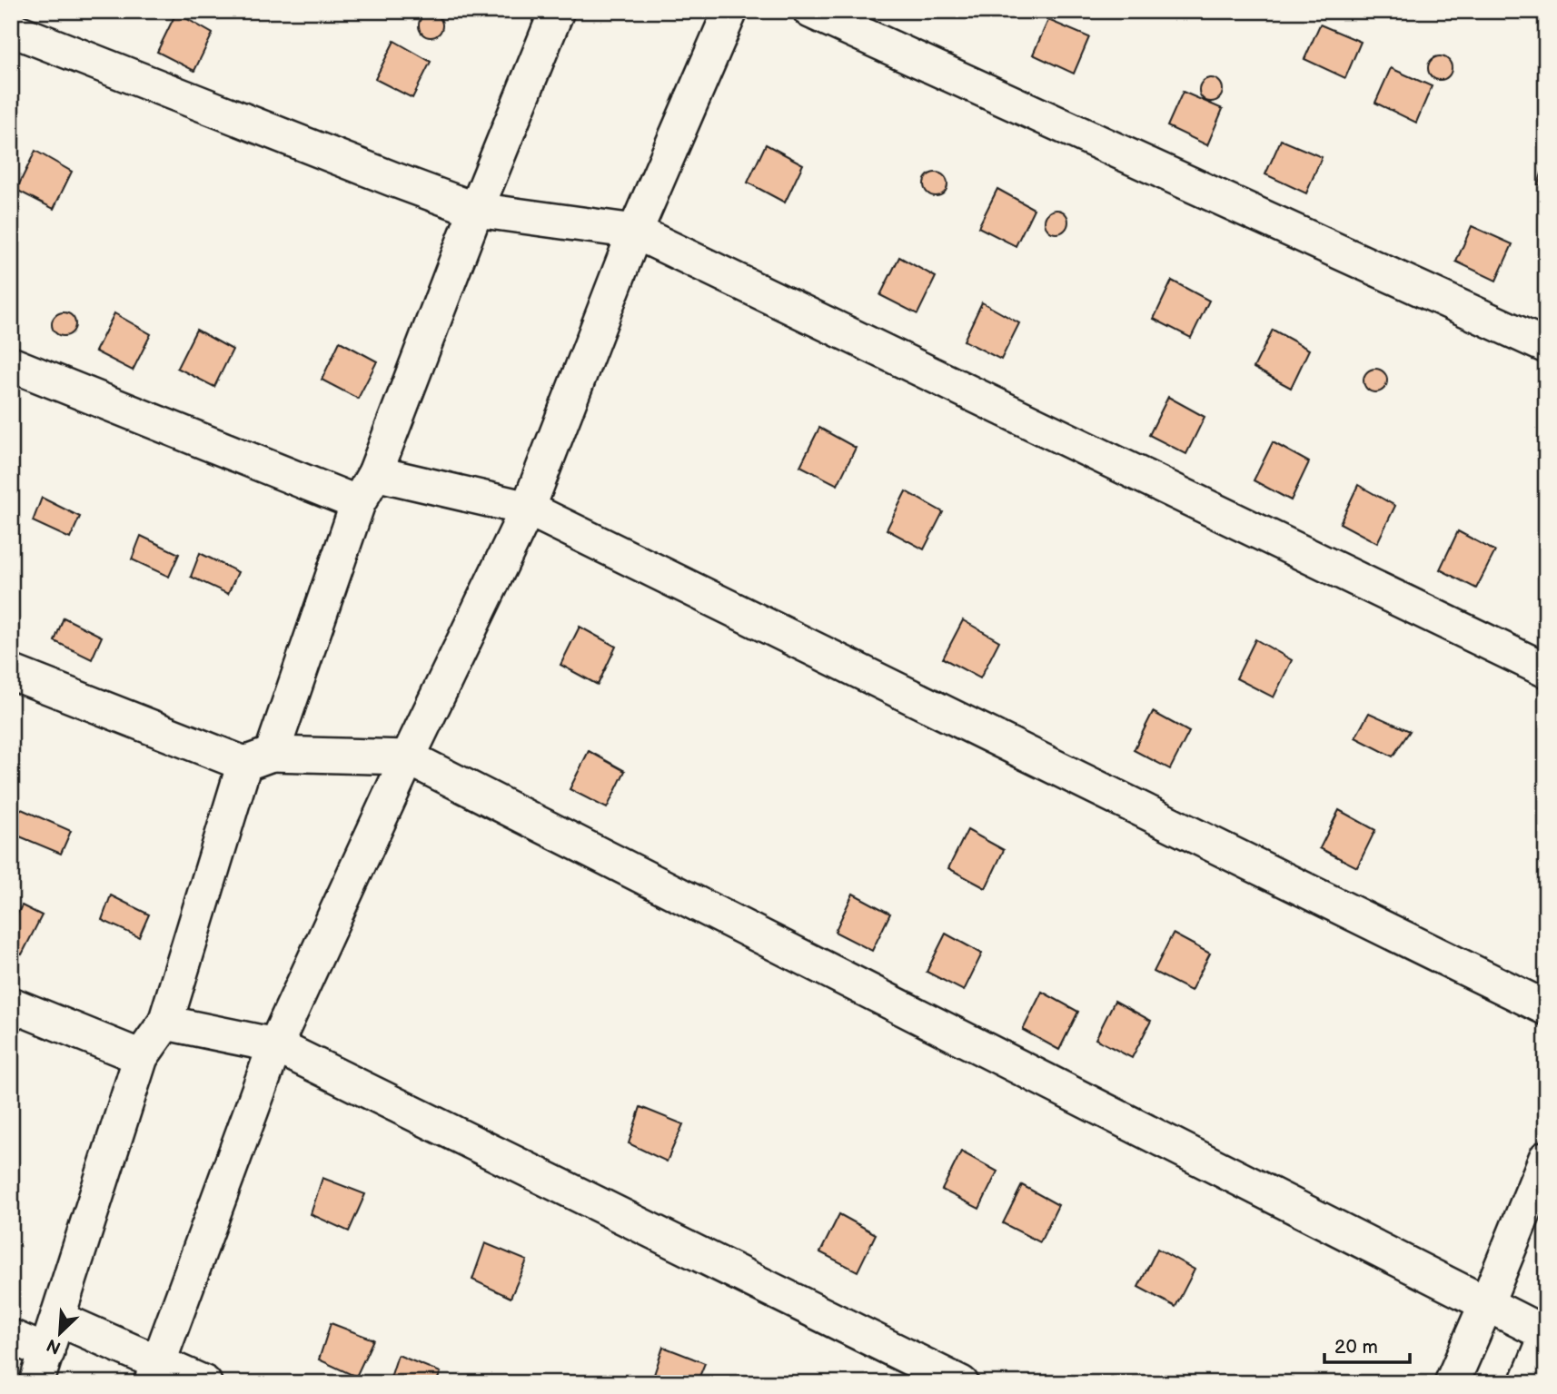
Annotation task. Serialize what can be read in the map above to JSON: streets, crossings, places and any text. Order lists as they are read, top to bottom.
{
  "scale_bar": "20 m",
  "north": "bottom left"
}
